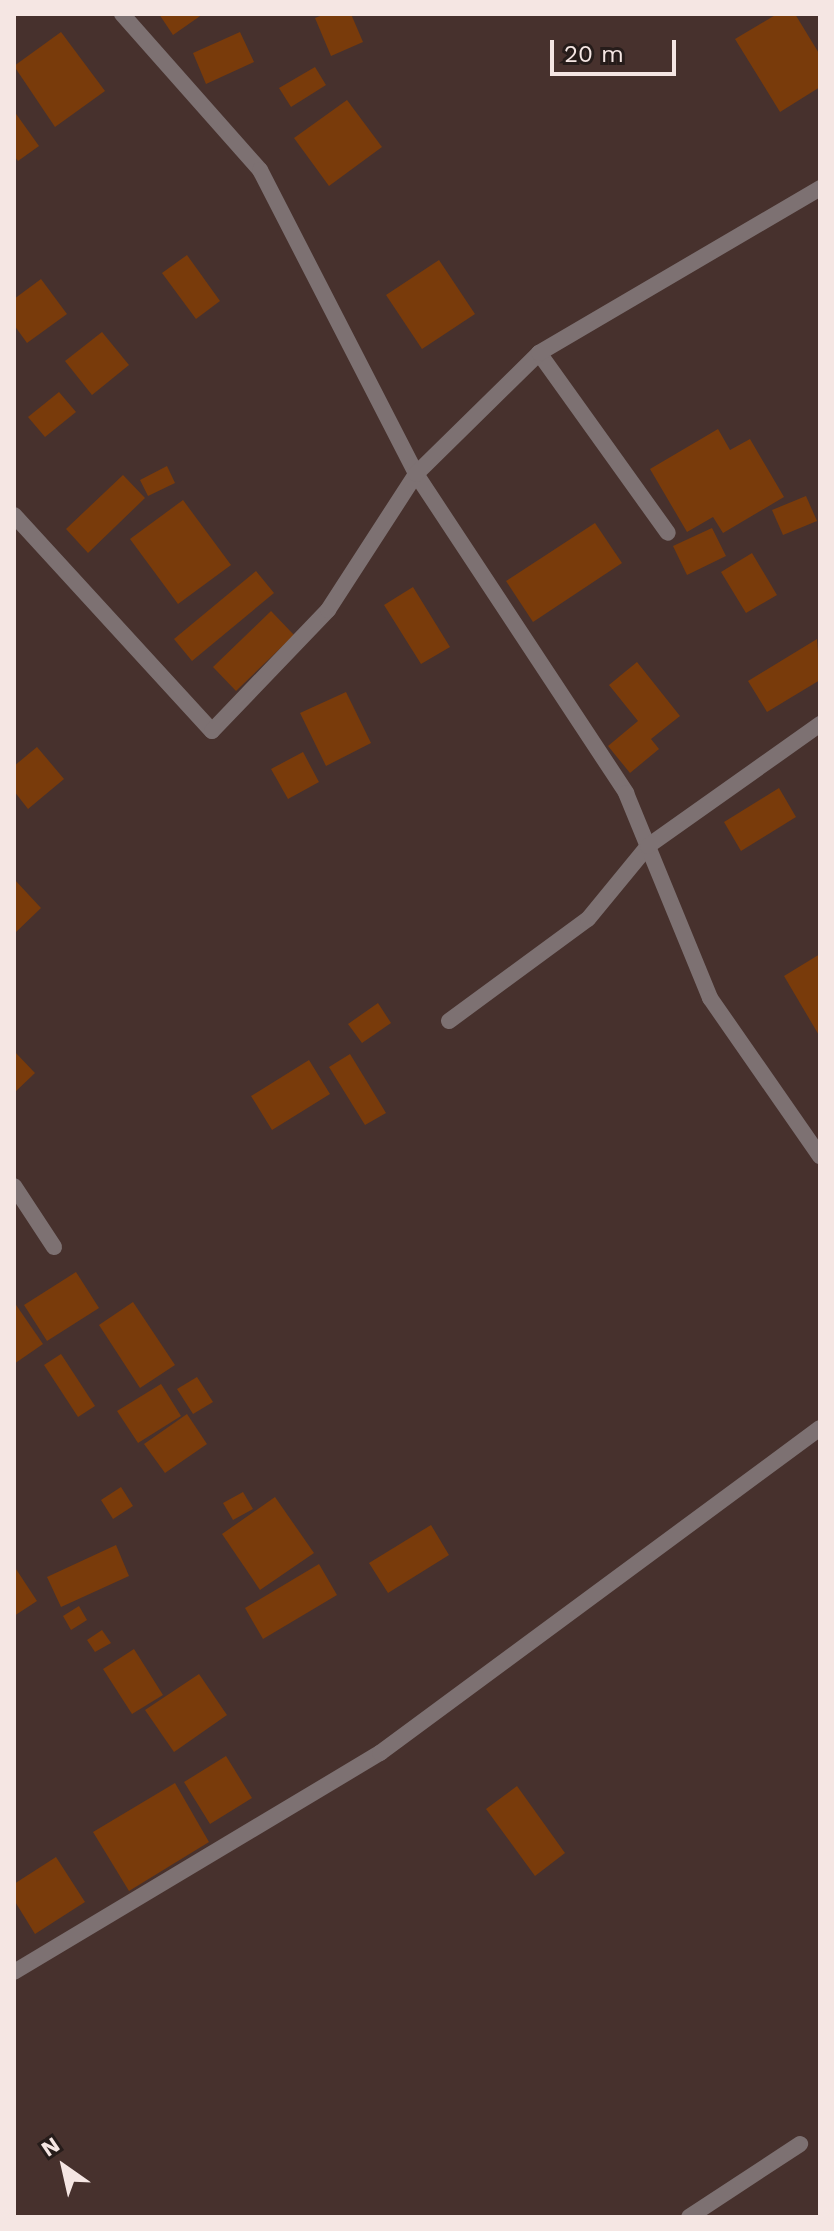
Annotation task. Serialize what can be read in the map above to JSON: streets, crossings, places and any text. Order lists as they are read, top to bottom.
{
  "scale_bar": "20 m",
  "north": "top left"
}
